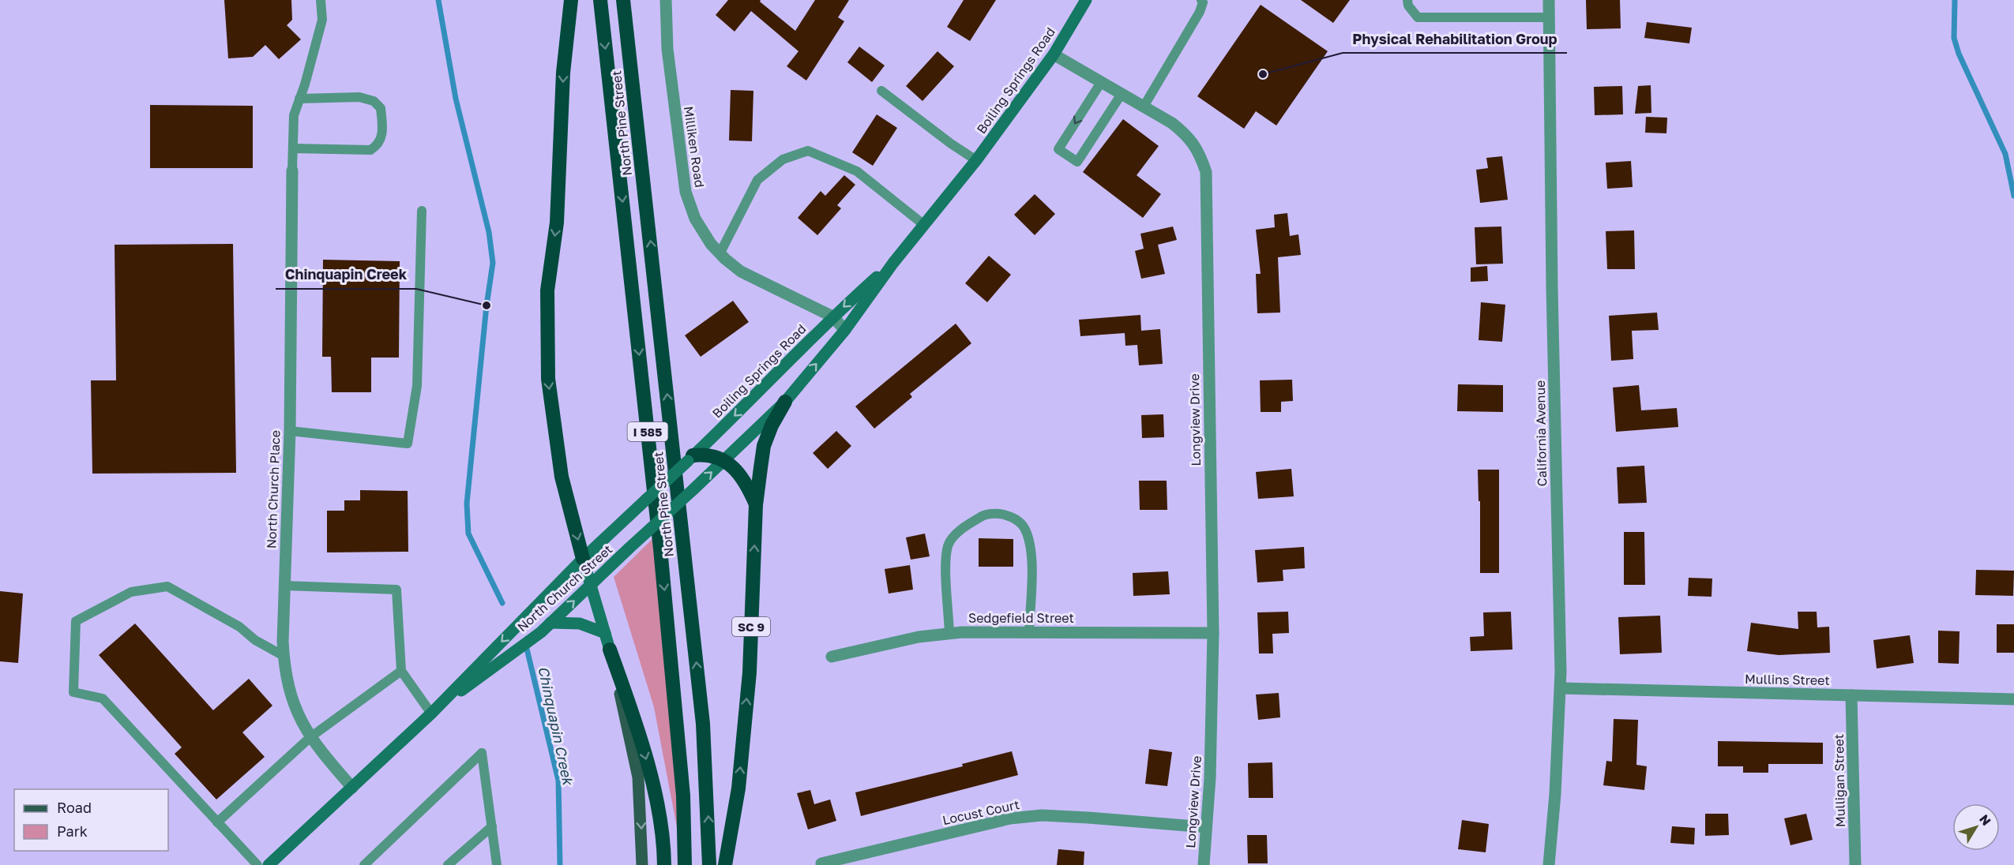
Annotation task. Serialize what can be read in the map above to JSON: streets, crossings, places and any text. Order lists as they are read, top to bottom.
{
  "streets": {
    "highway": ["North Pine Street", "I 585", "SC 9"],
    "main road": ["Boiling Springs Road", "North Church Street"],
    "street": [
      "Milliken Road",
      "Longview Drive",
      "California Avenue",
      "North Church Place",
      "Sedgefield Street",
      "Mullins Street",
      "Mulligan Street",
      "Locust Court"
    ]
  },
  "crossings": [
    ["Boiling Springs Road", "Milliken Road"],
    ["Boiling Springs Road", "Longview Drive"],
    ["Boiling Springs Road", "North Church Street"],
    ["Boiling Springs Road", "SC 9"],
    ["Longview Drive", "Sedgefield Street"],
    ["Longview Drive", "Locust Court"],
    ["California Avenue", "Mullins Street"],
    ["North Church Place", "North Church Street"],
    ["Mullins Street", "Mulligan Street"]
  ],
  "water": ["Chinquapin Creek"],
  "places": ["Physical Rehabilitation Group", "Chinquapin Creek"],
  "legend": ["Road", "Park"],
  "north": "top right"
}
